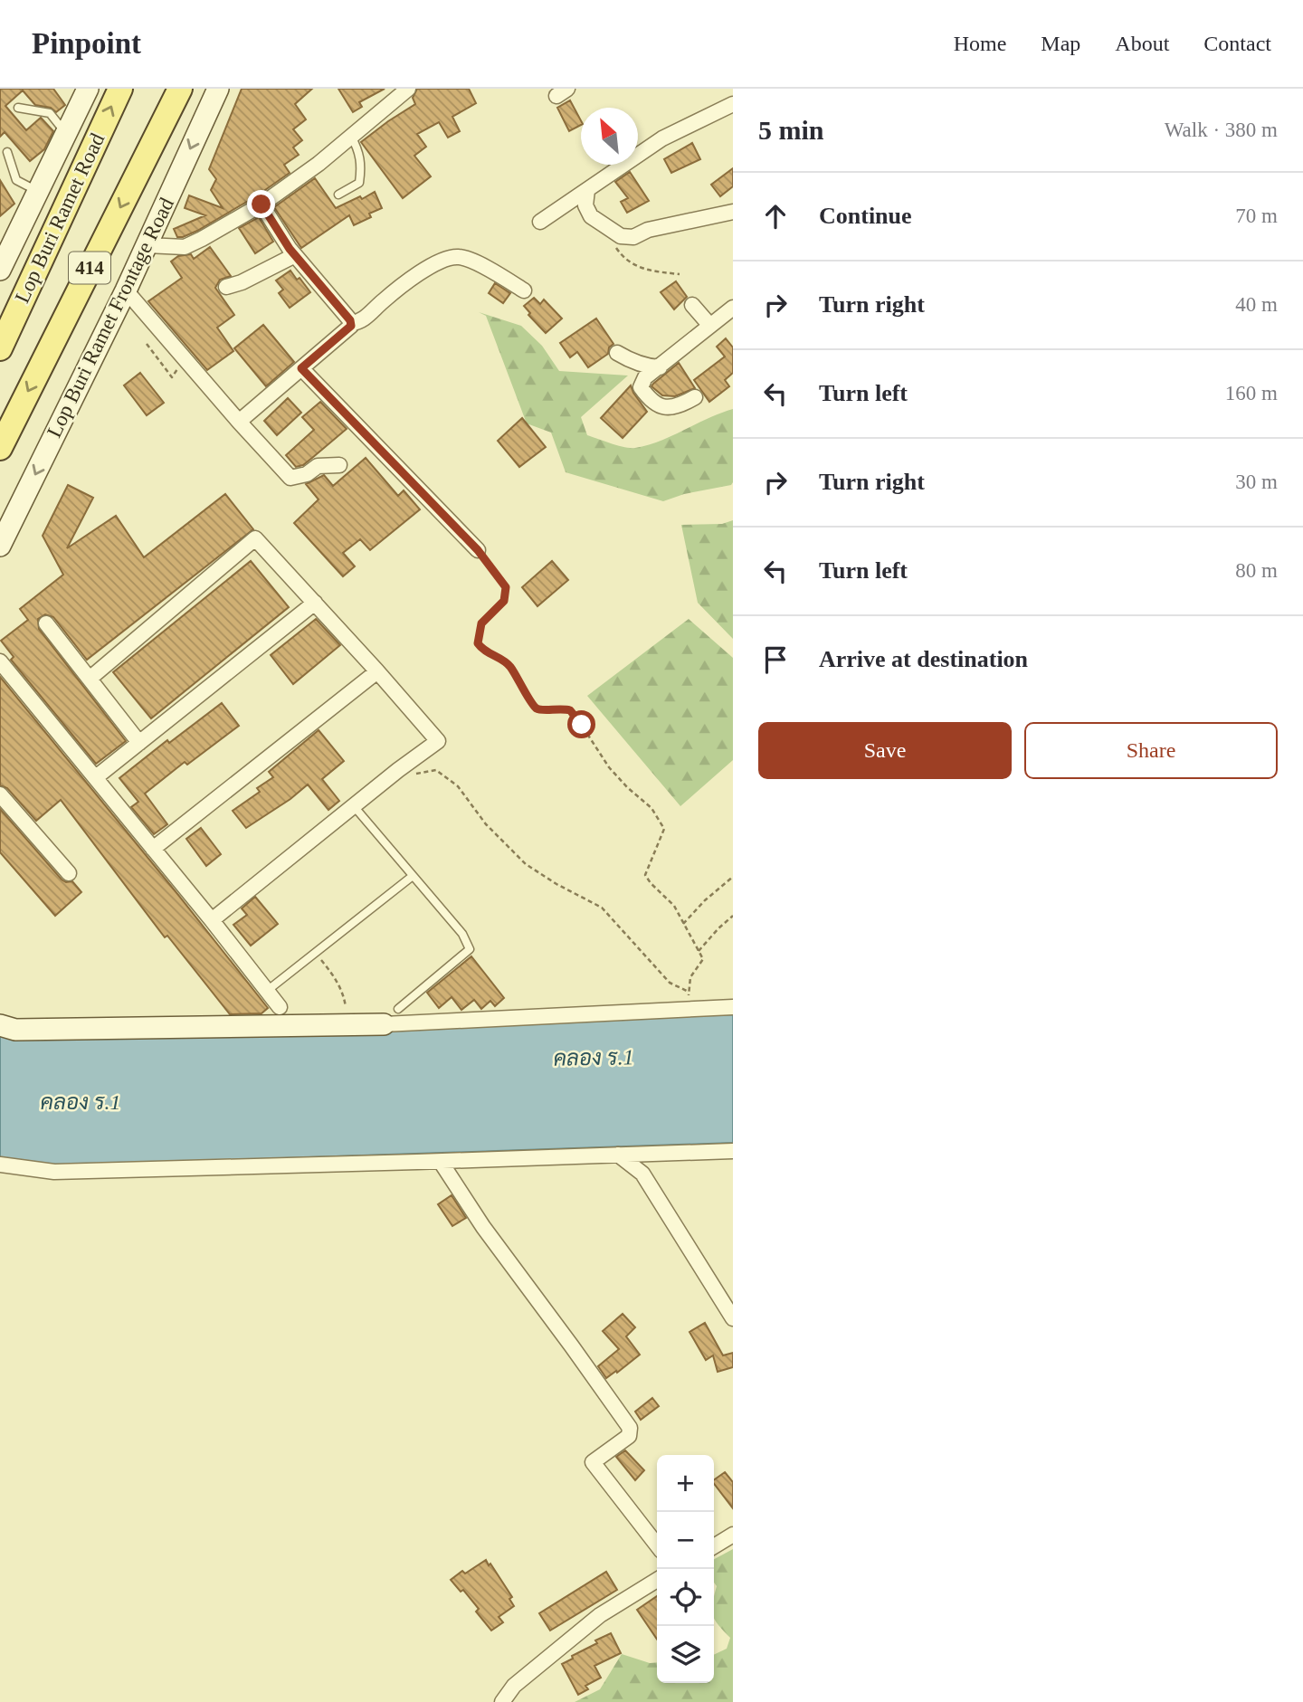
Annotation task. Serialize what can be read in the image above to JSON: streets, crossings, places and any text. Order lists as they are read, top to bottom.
{
  "streets": {
    "main road": ["Lop Buri Ramet Road", "414", "Lop Buri Ramet Frontage Road"]
  },
  "water": ["คลอง ร.1"],
  "north": "top left",
  "page": {
    "header": "Pinpoint",
    "nav": [
      "Home",
      "Map",
      "About",
      "Contact"
    ],
    "heading": ["5 min", "Walk · 380 m"],
    "list": [
      ["Continue", "70 m"],
      ["Turn right", "40 m"],
      ["Turn left", "160 m"],
      ["Turn right", "30 m"],
      ["Turn left", "80 m"],
      "Arrive at destination"
    ],
    "buttons": ["Save", "Share"],
    "map_buttons": ["+", "−"]
  }
}
